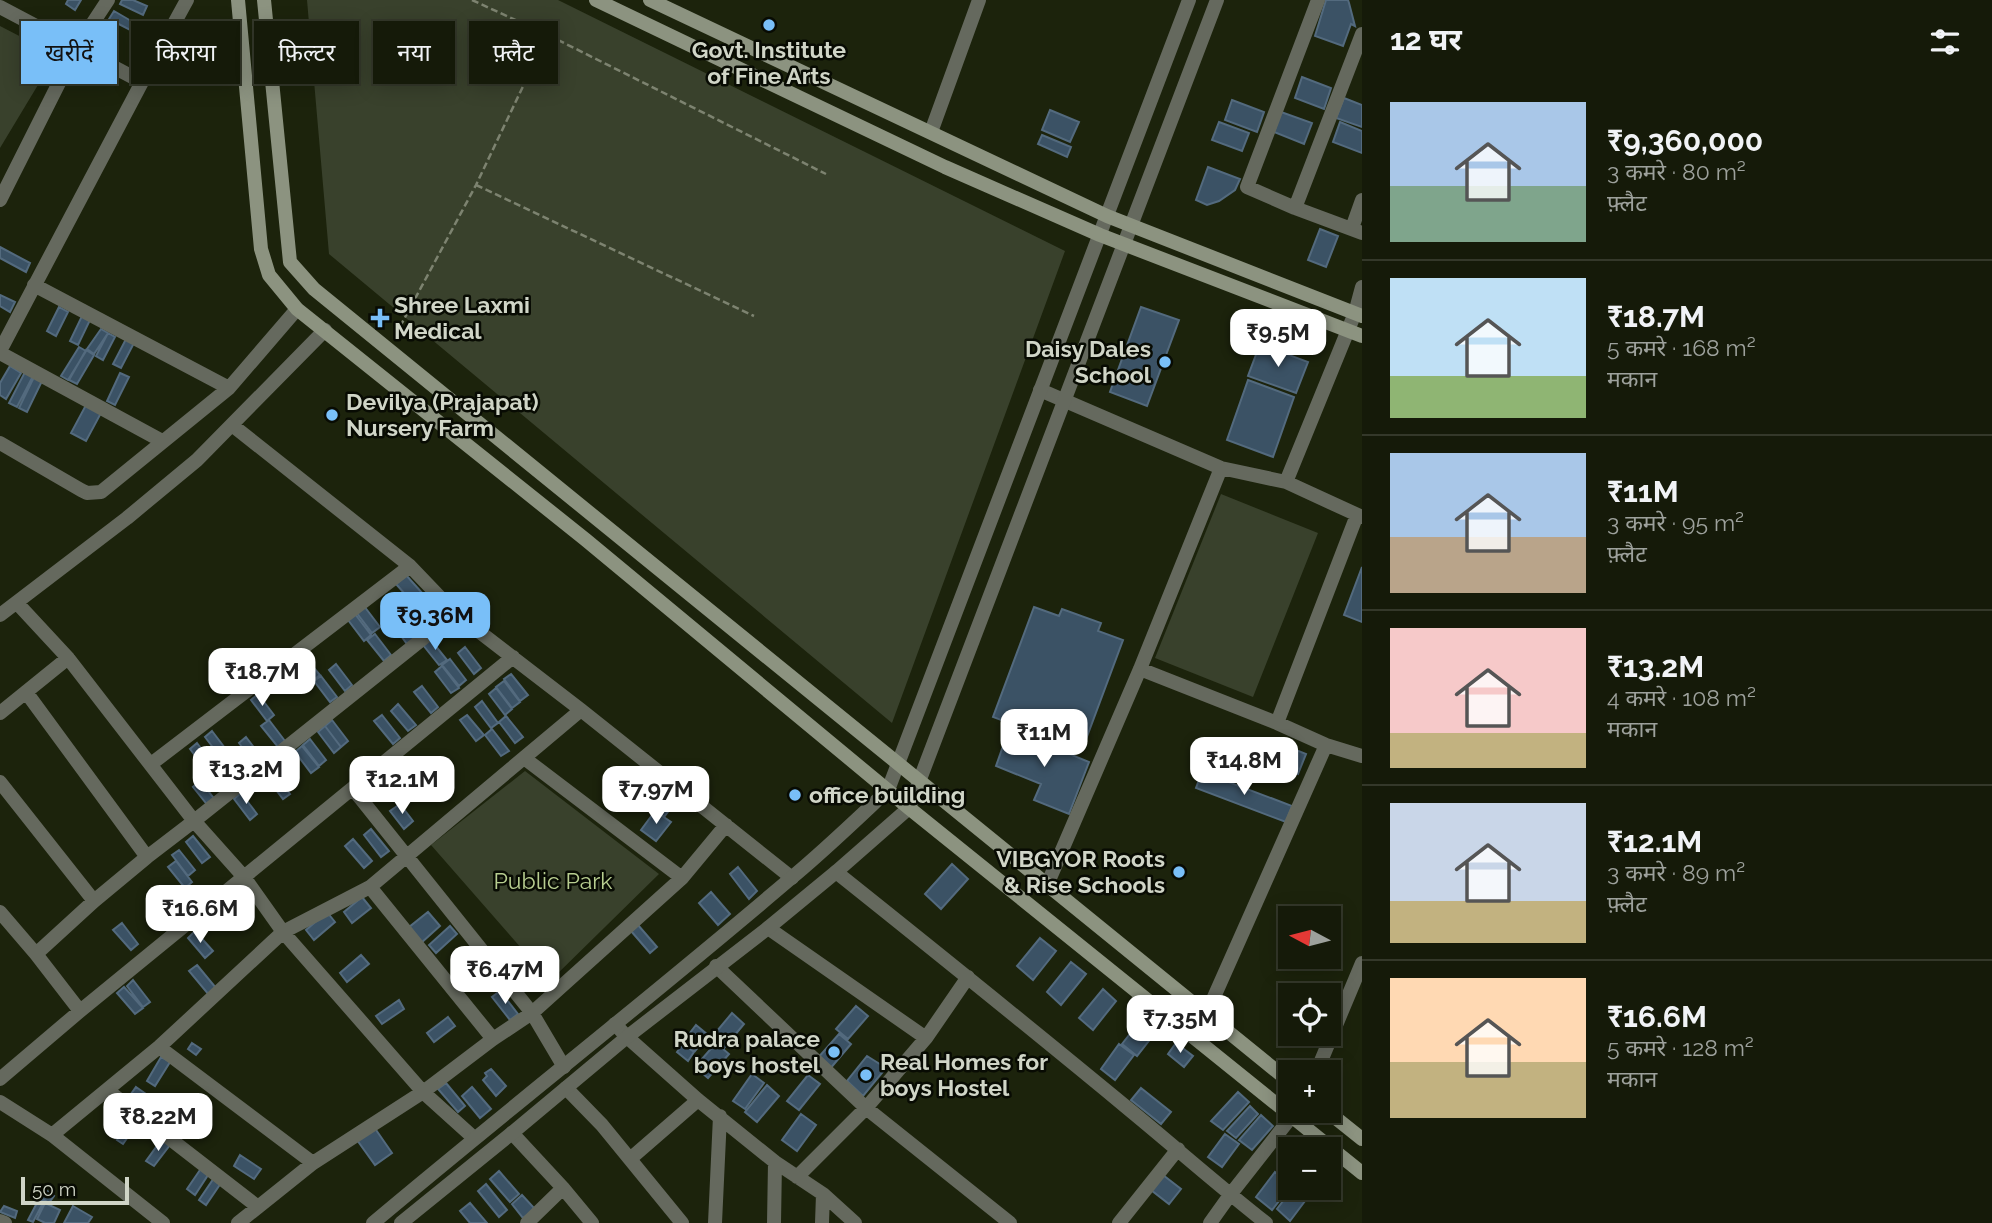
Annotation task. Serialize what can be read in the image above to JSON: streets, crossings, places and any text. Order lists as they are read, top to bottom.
{
  "parks": ["Public Park"],
  "places": {
    "other": [
      "Govt. Institute of Fine Arts",
      "Daisy Dales School",
      "Devilya (Prajapat) Nursery Farm",
      "office building",
      "VIBGYOR Roots & Rise Schools",
      "Rudra palace boys hostel",
      "Real Homes for boys Hostel"
    ],
    "health": ["Shree Laxmi Medical"]
  },
  "scale_bar": "50 m",
  "north": "left",
  "page": {
    "heading": "12 घर",
    "chip": [
      "खरीदें",
      "किराया",
      "फ़िल्टर",
      "नया",
      "फ़्लैट"
    ],
    "list": [
      {
        "name": "₹9,360,000",
        "note": "3 कमरे · 80 m² · फ़्लैट"
      },
      {
        "name": "₹18.7M",
        "note": "5 कमरे · 168 m² · मकान"
      },
      {
        "name": "₹11M",
        "note": "3 कमरे · 95 m² · फ़्लैट"
      },
      {
        "name": "₹13.2M",
        "note": "4 कमरे · 108 m² · मकान"
      },
      {
        "name": "₹12.1M",
        "note": "3 कमरे · 89 m² · फ़्लैट"
      },
      {
        "name": "₹16.6M",
        "note": "5 कमरे · 128 m² · मकान"
      }
    ],
    "price": [
      "₹9.5M",
      "₹9.36M",
      "₹18.7M",
      "₹11M",
      "₹14.8M",
      "₹13.2M",
      "₹12.1M",
      "₹7.97M",
      "₹16.6M",
      "₹6.47M",
      "₹7.35M",
      "₹8.22M"
    ],
    "map_buttons": ["+", "−"],
    "scale": "50 m"
  }
}
